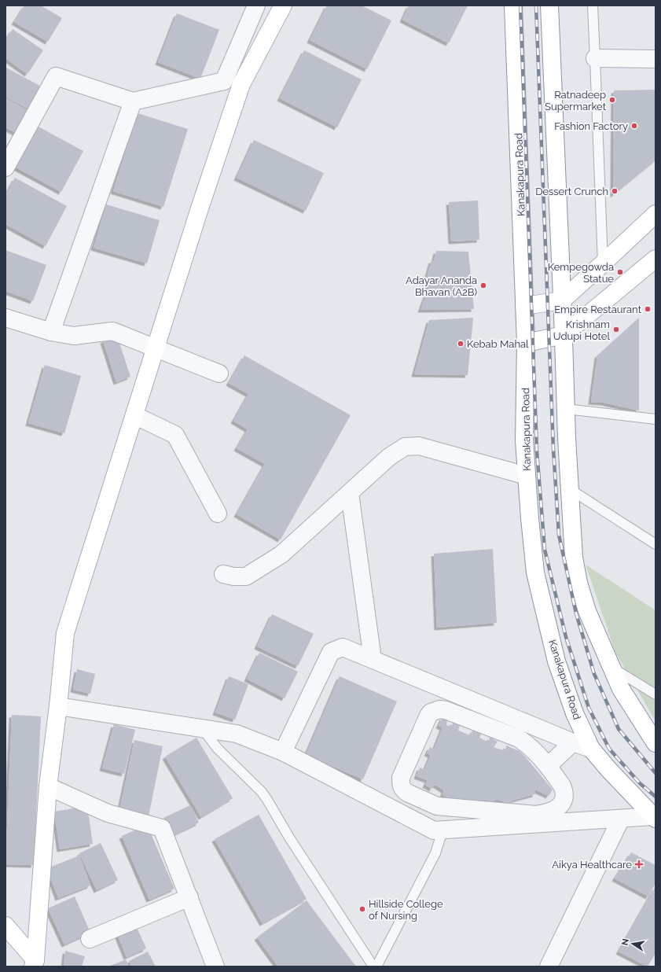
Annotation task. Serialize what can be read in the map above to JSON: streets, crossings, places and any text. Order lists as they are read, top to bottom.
{
  "streets": {
    "main road": ["Kanakapura Road"]
  },
  "places": {
    "other": [
      "Ratnadeep Supermarket",
      "Fashion Factory",
      "Dessert Crunch",
      "Kempegowda Statue",
      "Adayar Ananda Bhavan (A2B)",
      "Empire Restaurant",
      "Krishnam Udupi Hotel",
      "Kebab Mahal",
      "Hillside College of Nursing"
    ],
    "health": ["Aikya Healthcare"]
  },
  "north": "left"
}
